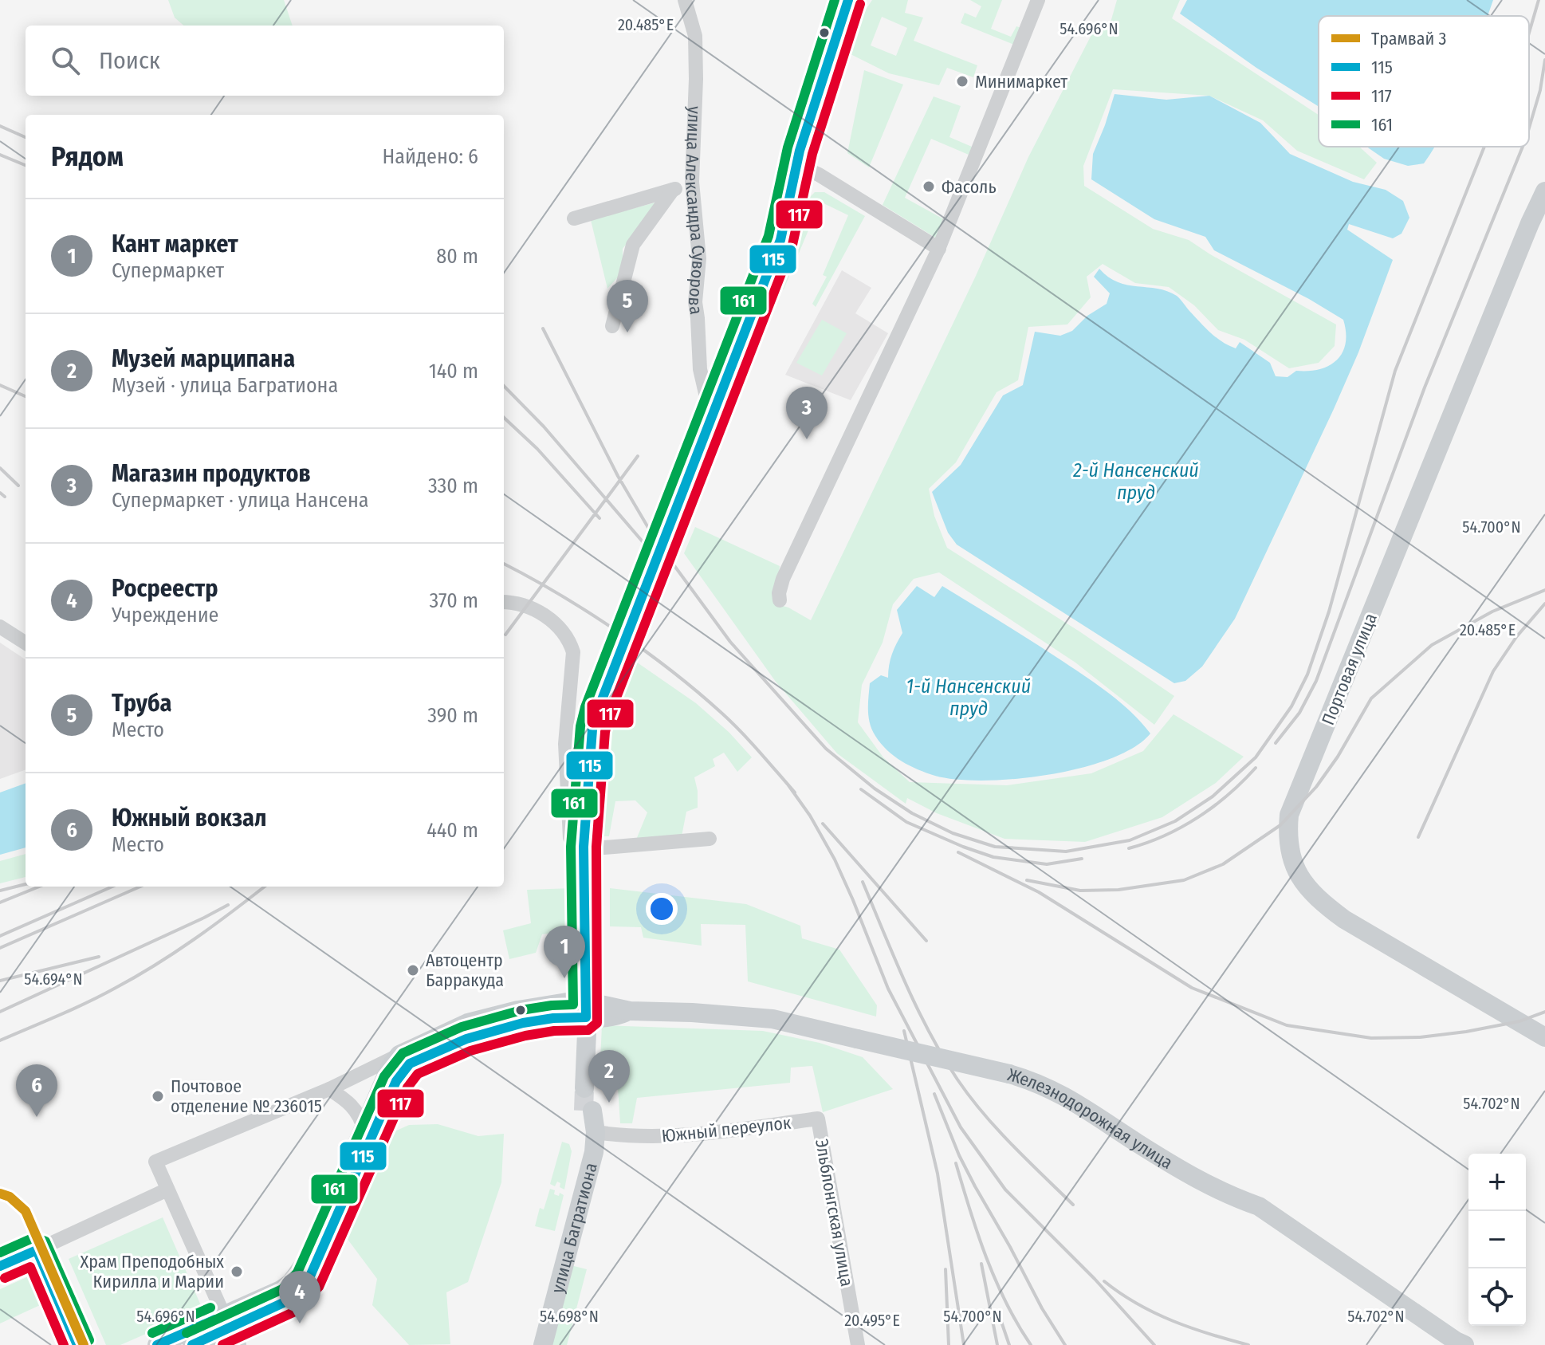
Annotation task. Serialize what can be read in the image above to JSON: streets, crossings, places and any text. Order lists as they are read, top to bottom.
{
  "streets": {
    "main road": ["Портовая улица", "Железнодорожная улица", "улица Багратиона"],
    "street": ["улица Александра Суворова", "Южный переулок", "Эльблонгская улица"]
  },
  "crossings": [
    ["Южный переулок", "Эльблонгская улица"],
    ["Южный переулок", "улица Багратиона"]
  ],
  "water": ["2-й Нансенский пруд", "1-й Нансенский пруд"],
  "places": [
    "Минимаркет",
    "Фасоль",
    "Автоцентр Барракуда",
    "Почтовое отделение № 236015",
    "Храм Преподобных Кирилла и Марии"
  ],
  "lines": [
    "transit line 115",
    "transit line 161",
    "transit line 117",
    "tram line 3"
  ],
  "legend": [
    "Трамвай 3",
    "115",
    "117",
    "161"
  ],
  "page": {
    "search": "Поиск",
    "heading": ["Рядом", "Найдено: 6"],
    "list": [
      {
        "mark": "1",
        "name": "Кант маркет",
        "note": "Супермаркет",
        "value": "80 m"
      },
      {
        "mark": "2",
        "name": "Музей марципана",
        "note": "Музей · улица Багратиона",
        "value": "140 m"
      },
      {
        "mark": "3",
        "name": "Магазин продуктов",
        "note": "Супермаркет · улица Нансена",
        "value": "330 m"
      },
      {
        "mark": "4",
        "name": "Росреестр",
        "note": "Учреждение",
        "value": "370 m"
      },
      {
        "mark": "5",
        "name": "Труба",
        "note": "Место",
        "value": "390 m"
      },
      {
        "mark": "6",
        "name": "Южный вокзал",
        "note": "Место",
        "value": "440 m"
      }
    ],
    "pins": [
      "5",
      "3",
      "1",
      "2",
      "6",
      "4"
    ],
    "map_buttons": ["+", "−"]
  },
  "coordinates": [
    "20.485°E",
    "54.696°N",
    "54.700°N",
    "54.694°N",
    "54.702°N",
    "54.698°N",
    "20.495°E"
  ]
}
